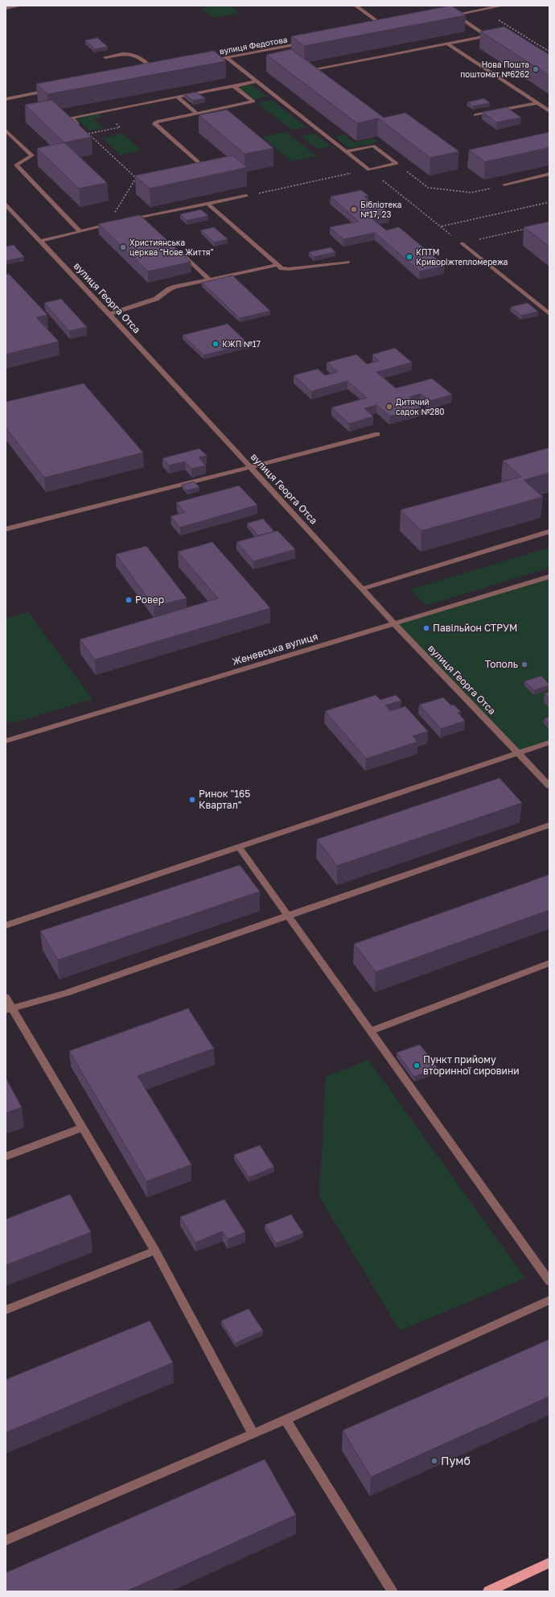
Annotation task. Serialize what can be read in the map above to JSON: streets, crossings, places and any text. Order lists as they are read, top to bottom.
{
  "streets": {
    "street": ["вулиця Федотова", "вулиця Георга Отса", "Женевська вулиця"]
  },
  "crossings": [
    ["вулиця Георга Отса", "Женевська вулиця"]
  ],
  "places": [
    "Нова Пошта поштомат №6262",
    "Бібліотека №17, 23",
    "Християнська церква \"Нове Життя\"",
    "КПТМ Криворіжтепломережа",
    "КЖП №17",
    "Дитячий садок №280",
    "Ровер",
    "Павільйон СТРУМ",
    "Тополь",
    "Ринок \"165 Квартал\"",
    "Пункт прийому вторинної сировини",
    "Пумб"
  ]
}
